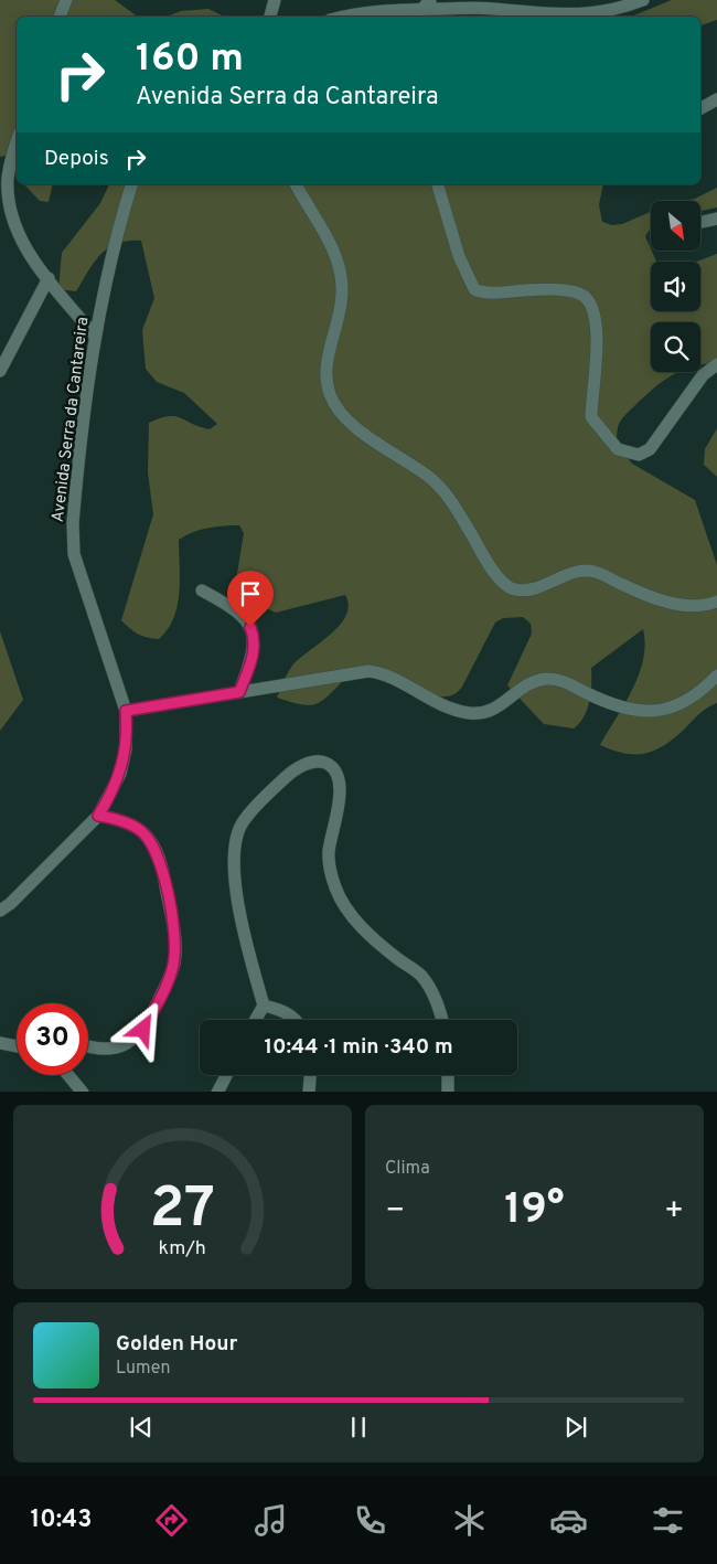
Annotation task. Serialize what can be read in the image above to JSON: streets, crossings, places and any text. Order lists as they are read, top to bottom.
{
  "streets": {
    "street": ["Avenida Serra da Cantareira"]
  },
  "north": "bottom right",
  "page": {
    "turn": ["160 m", "Avenida Serra da Cantareira"],
    "then": "Depois",
    "limit": "30",
    "trip": "10:44 · 1 min · 340 m",
    "tile": "Clima",
    "heat": ["−", "19°", "+"],
    "song": ["Golden Hour", "Lumen"],
    "tabs": "10:43",
    "gauge": ["27", "km/h"]
  }
}
